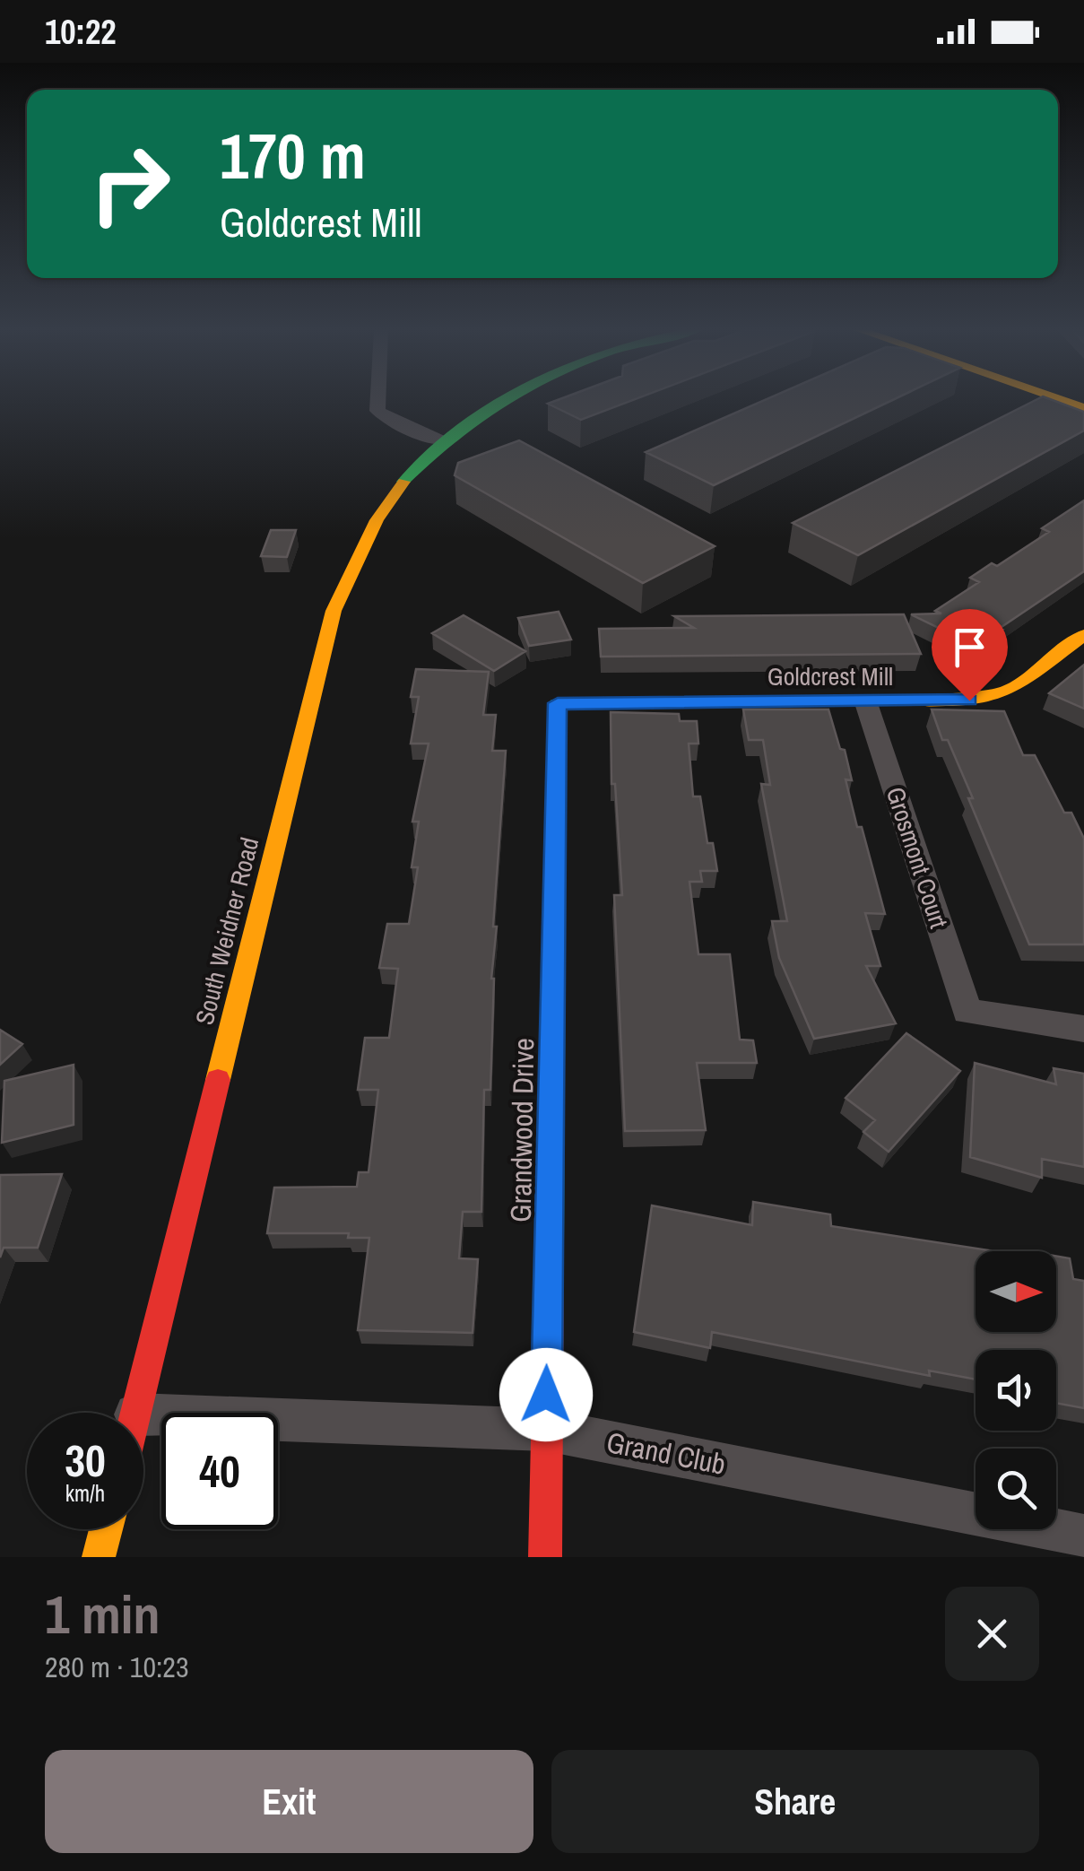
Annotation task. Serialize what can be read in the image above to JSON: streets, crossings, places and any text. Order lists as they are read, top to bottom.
{
  "streets": {
    "main road": ["Goldcrest Mill", "South Weidner Road", "Grandwood Drive"],
    "street": ["Grosmont Court", "Grand Club"]
  },
  "crossings": [
    ["Goldcrest Mill", "Grosmont Court"],
    ["Goldcrest Mill", "Grandwood Drive"],
    ["Grandwood Drive", "Grand Club"]
  ],
  "north": "right",
  "page": {
    "status": "10:22",
    "turn": ["170 m", "Goldcrest Mill"],
    "speed": "30 km/h",
    "limit": "40",
    "heading": ["1 min", "280 m · 10:23"],
    "buttons": ["Exit", "Share"]
  }
}
